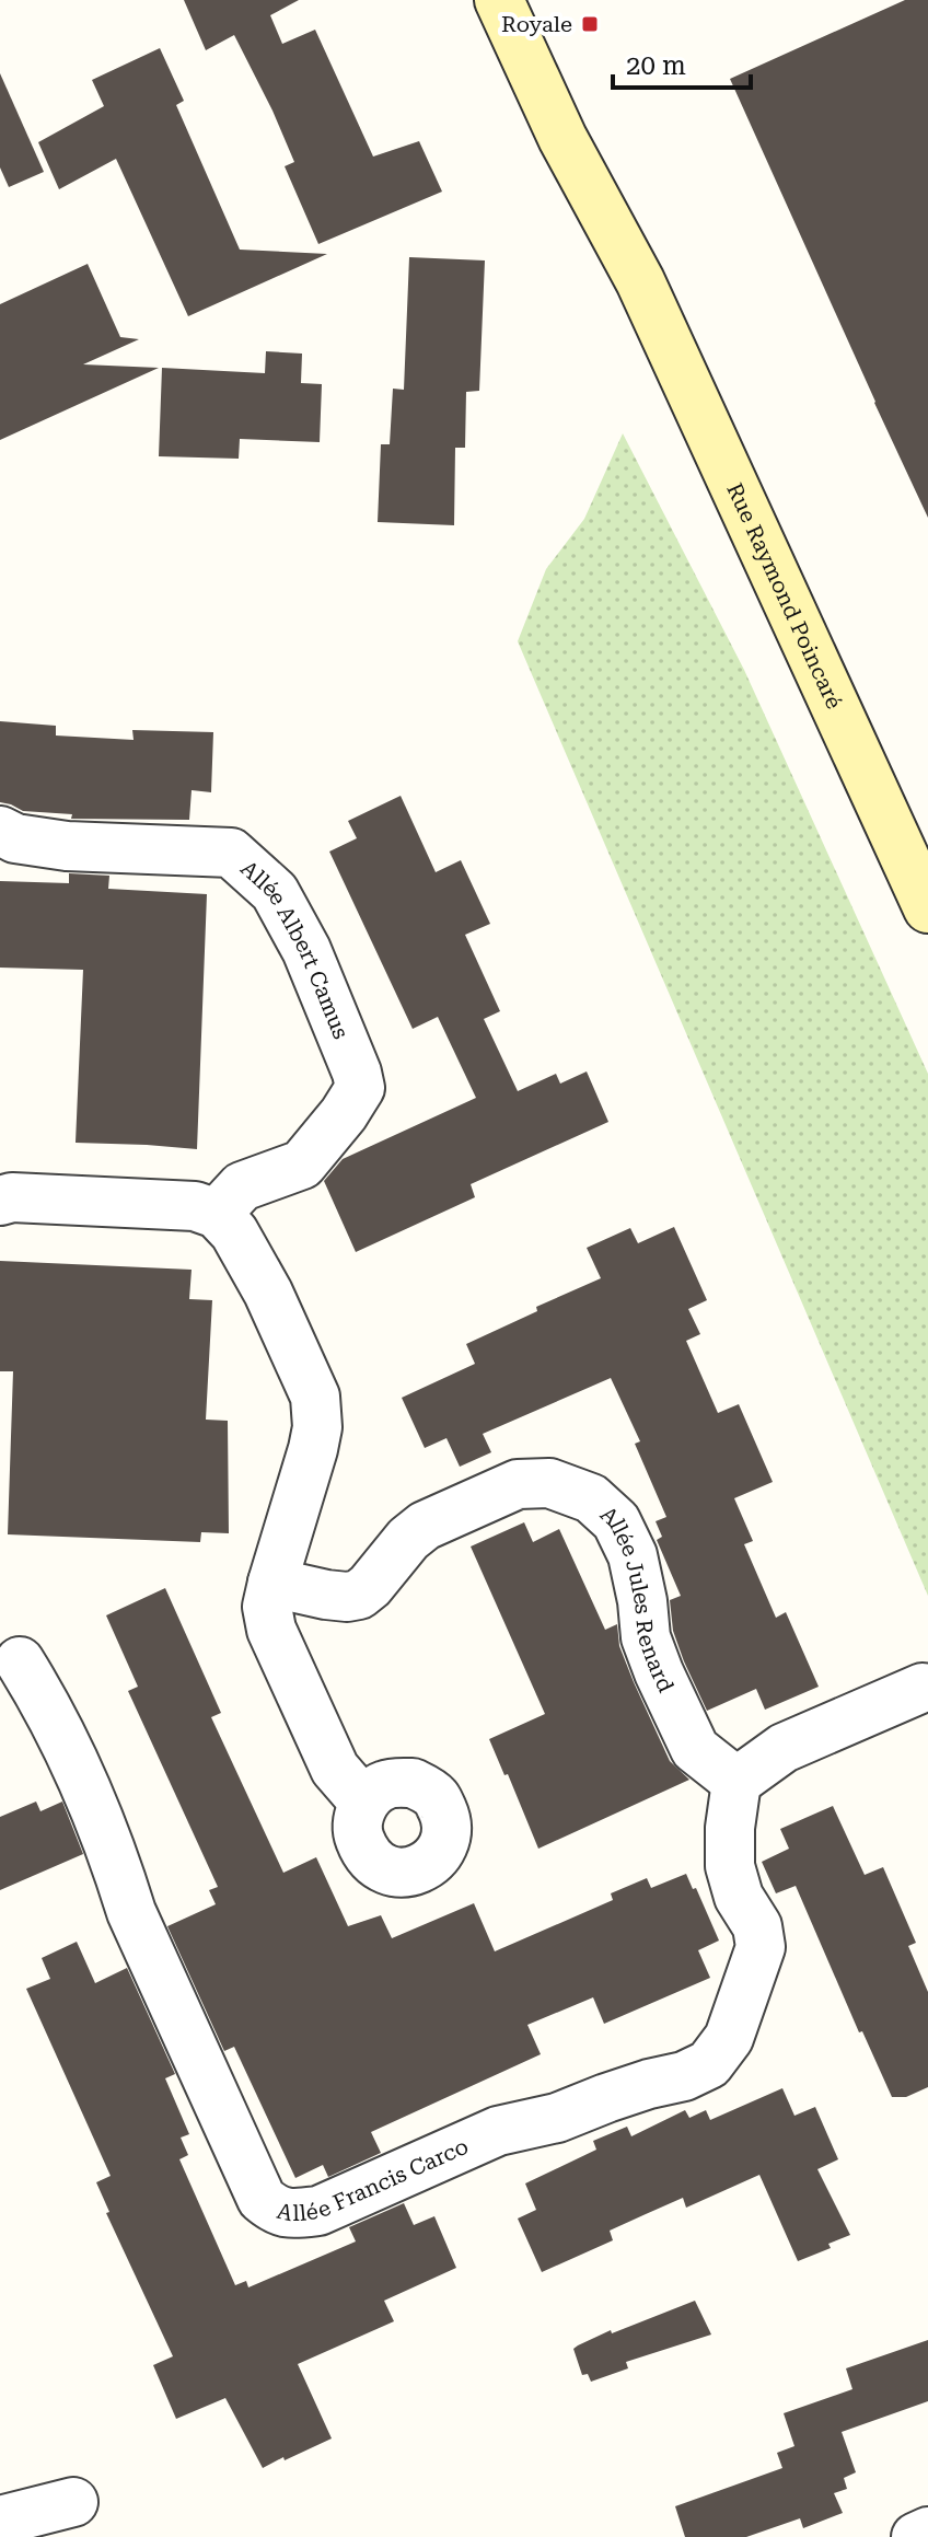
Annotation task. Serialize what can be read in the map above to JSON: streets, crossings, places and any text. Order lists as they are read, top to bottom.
{
  "streets": {
    "main road": ["Rue Raymond Poincaré"],
    "street": ["Allée Albert Camus", "Allée Jules Renard", "Allée Francis Carco"]
  },
  "crossings": [
    ["Allée Jules Renard", "Allée Francis Carco"]
  ],
  "places": {
    "transit": ["Royale"]
  },
  "scale_bar": "20 m"
}
